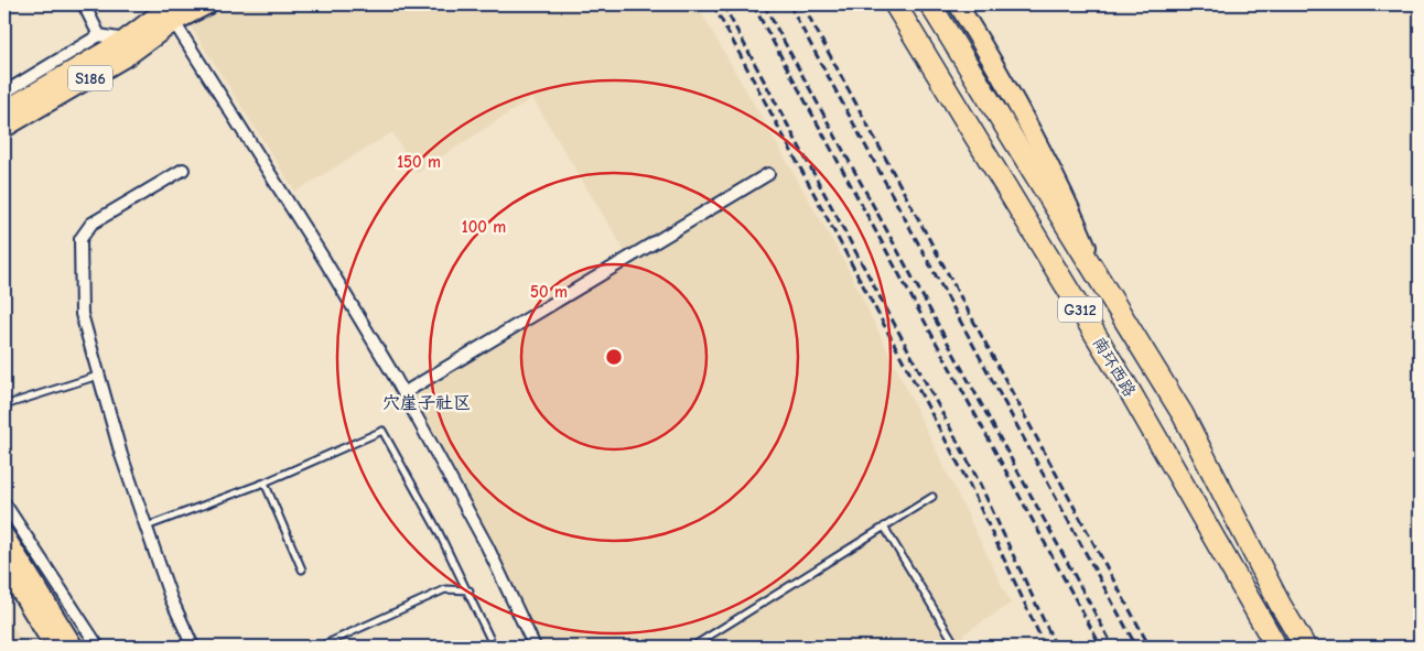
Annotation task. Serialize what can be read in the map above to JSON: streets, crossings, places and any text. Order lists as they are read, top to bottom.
{
  "streets": {
    "highway": ["G312", "南环西路"],
    "main road": ["S186"]
  },
  "districts": ["穴崖子社区"],
  "rings": ["150 m", "100 m", "50 m"]
}
